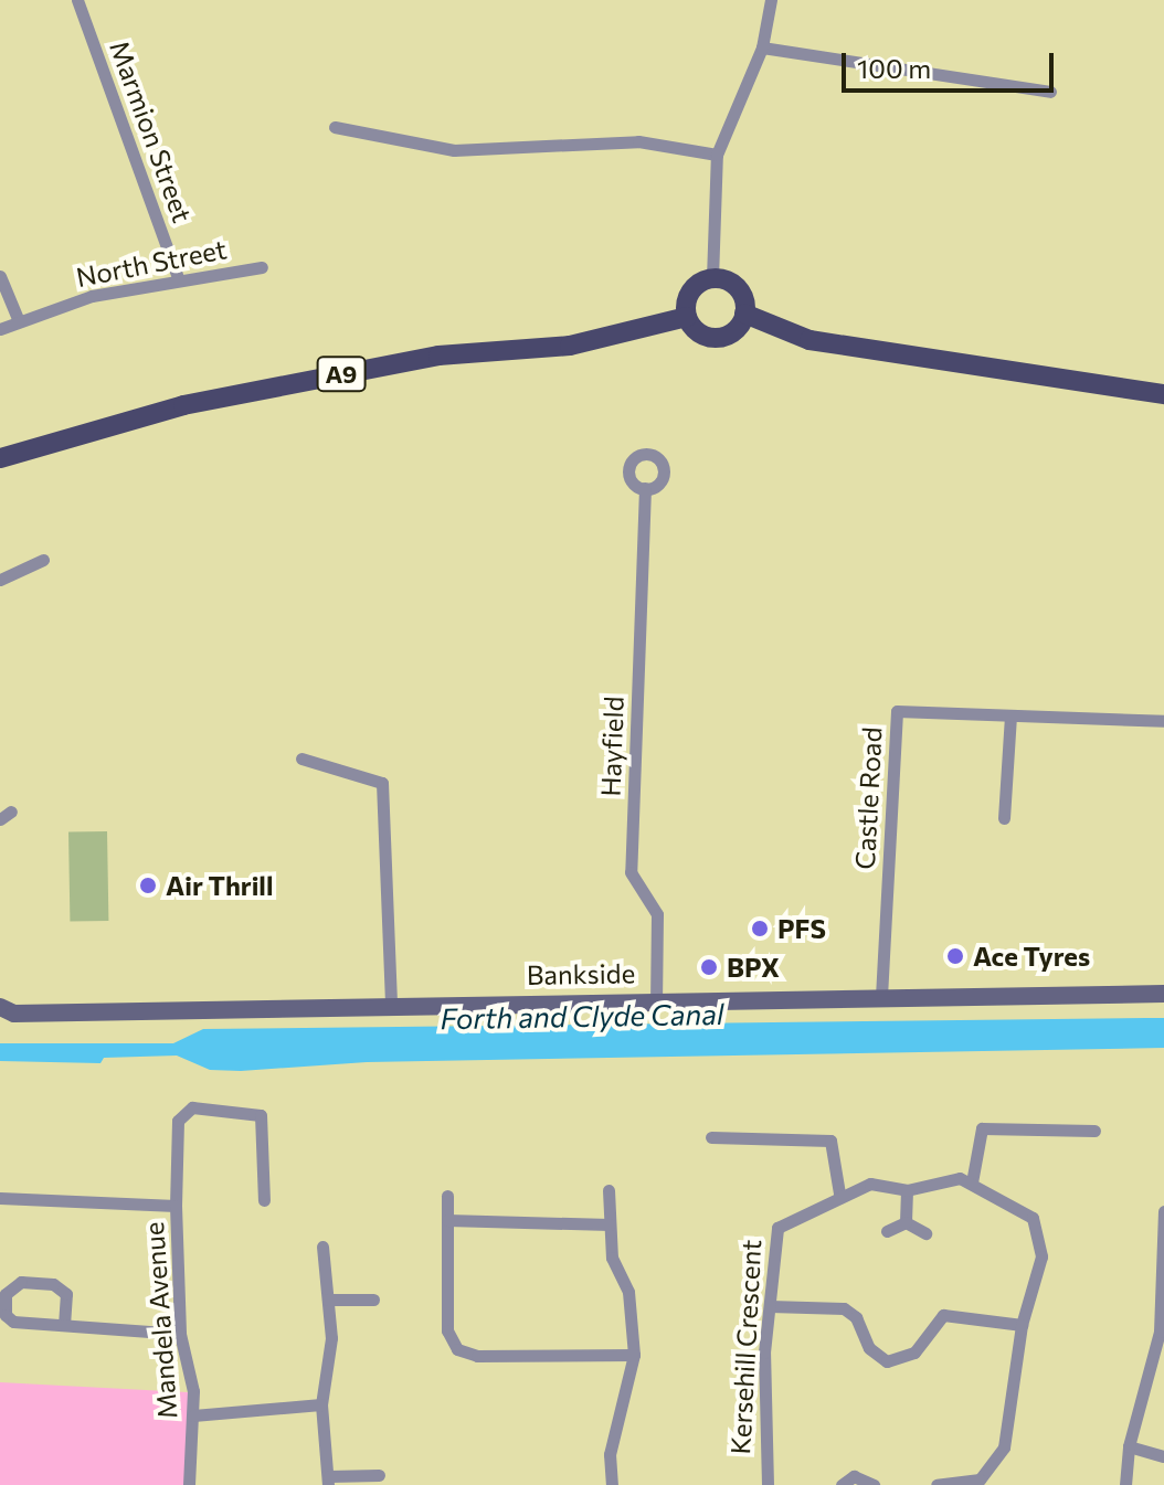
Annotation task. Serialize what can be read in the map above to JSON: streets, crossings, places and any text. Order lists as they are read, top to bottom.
{
  "streets": {
    "main road": ["A9"],
    "street": [
      "Marmion Street",
      "North Street",
      "Hayfield",
      "Castle Road",
      "Bankside",
      "Mandela Avenue",
      "Kersehill Crescent"
    ]
  },
  "crossings": [
    ["Marmion Street", "North Street"],
    ["Hayfield", "Bankside"],
    ["Castle Road", "Bankside"]
  ],
  "water": ["Forth and Clyde Canal"],
  "places": [
    "Air Thrill",
    "PFS",
    "Ace Tyres",
    "BPX"
  ],
  "scale_bar": "100 m"
}
